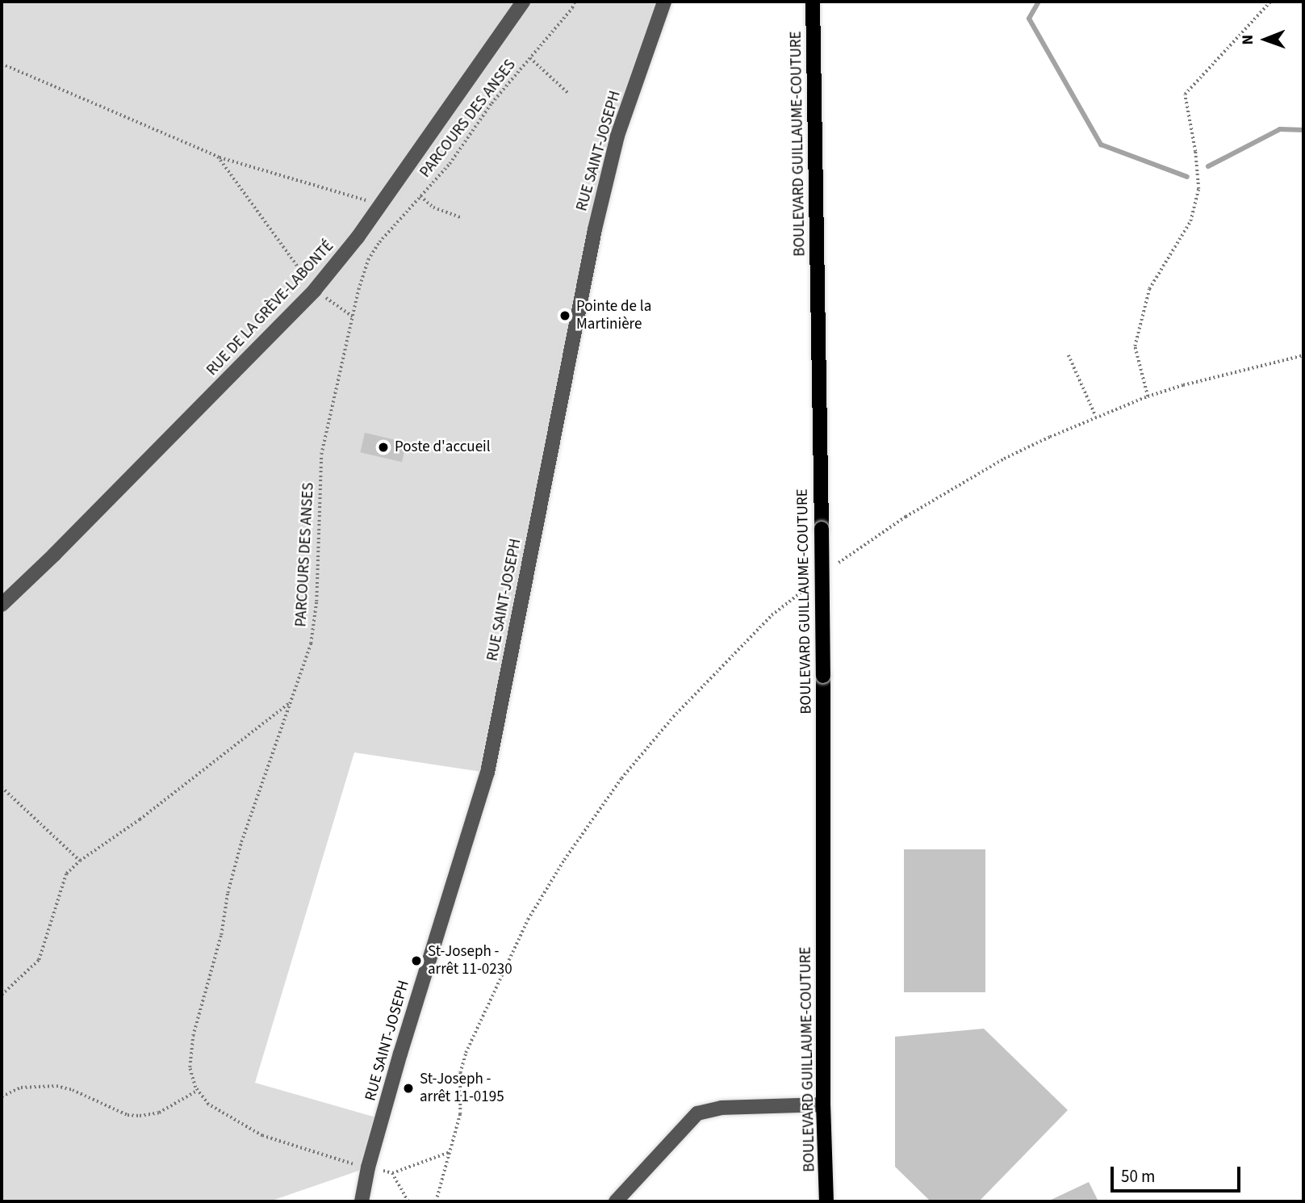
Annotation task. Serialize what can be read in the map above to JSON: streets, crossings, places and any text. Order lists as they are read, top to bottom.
{
  "streets": {
    "main road": ["BOULEVARD GUILLAUME-COUTURE"],
    "street": ["RUE SAINT-JOSEPH", "RUE DE LA GRÈVE-LABONTÉ"],
    "path": ["PARCOURS DES ANSES"]
  },
  "places": [
    "Pointe de la Martinière",
    "Poste d'accueil",
    "St-Joseph - arrêt 11-0230",
    "St-Joseph - arrêt 11-0195"
  ],
  "scale_bar": "50 m",
  "north": "left"
}
